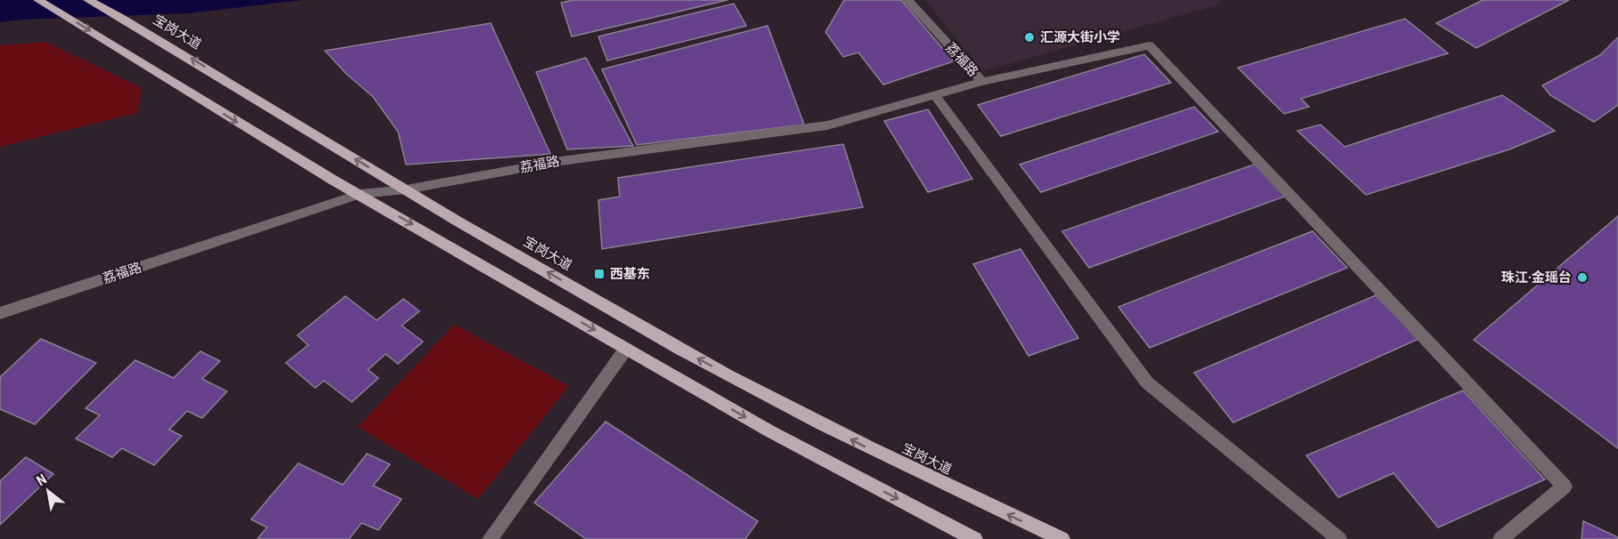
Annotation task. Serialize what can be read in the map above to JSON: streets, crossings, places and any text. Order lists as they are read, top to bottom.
{
  "streets": {
    "main road": ["宝岗大道"],
    "street": ["荔福路"]
  },
  "crossings": [
    ["宝岗大道", "荔福路"]
  ],
  "places": {
    "other": ["汇源大街小学", "珠江·金瑶台"],
    "transit": ["西基东"]
  },
  "north": "top left"
}
